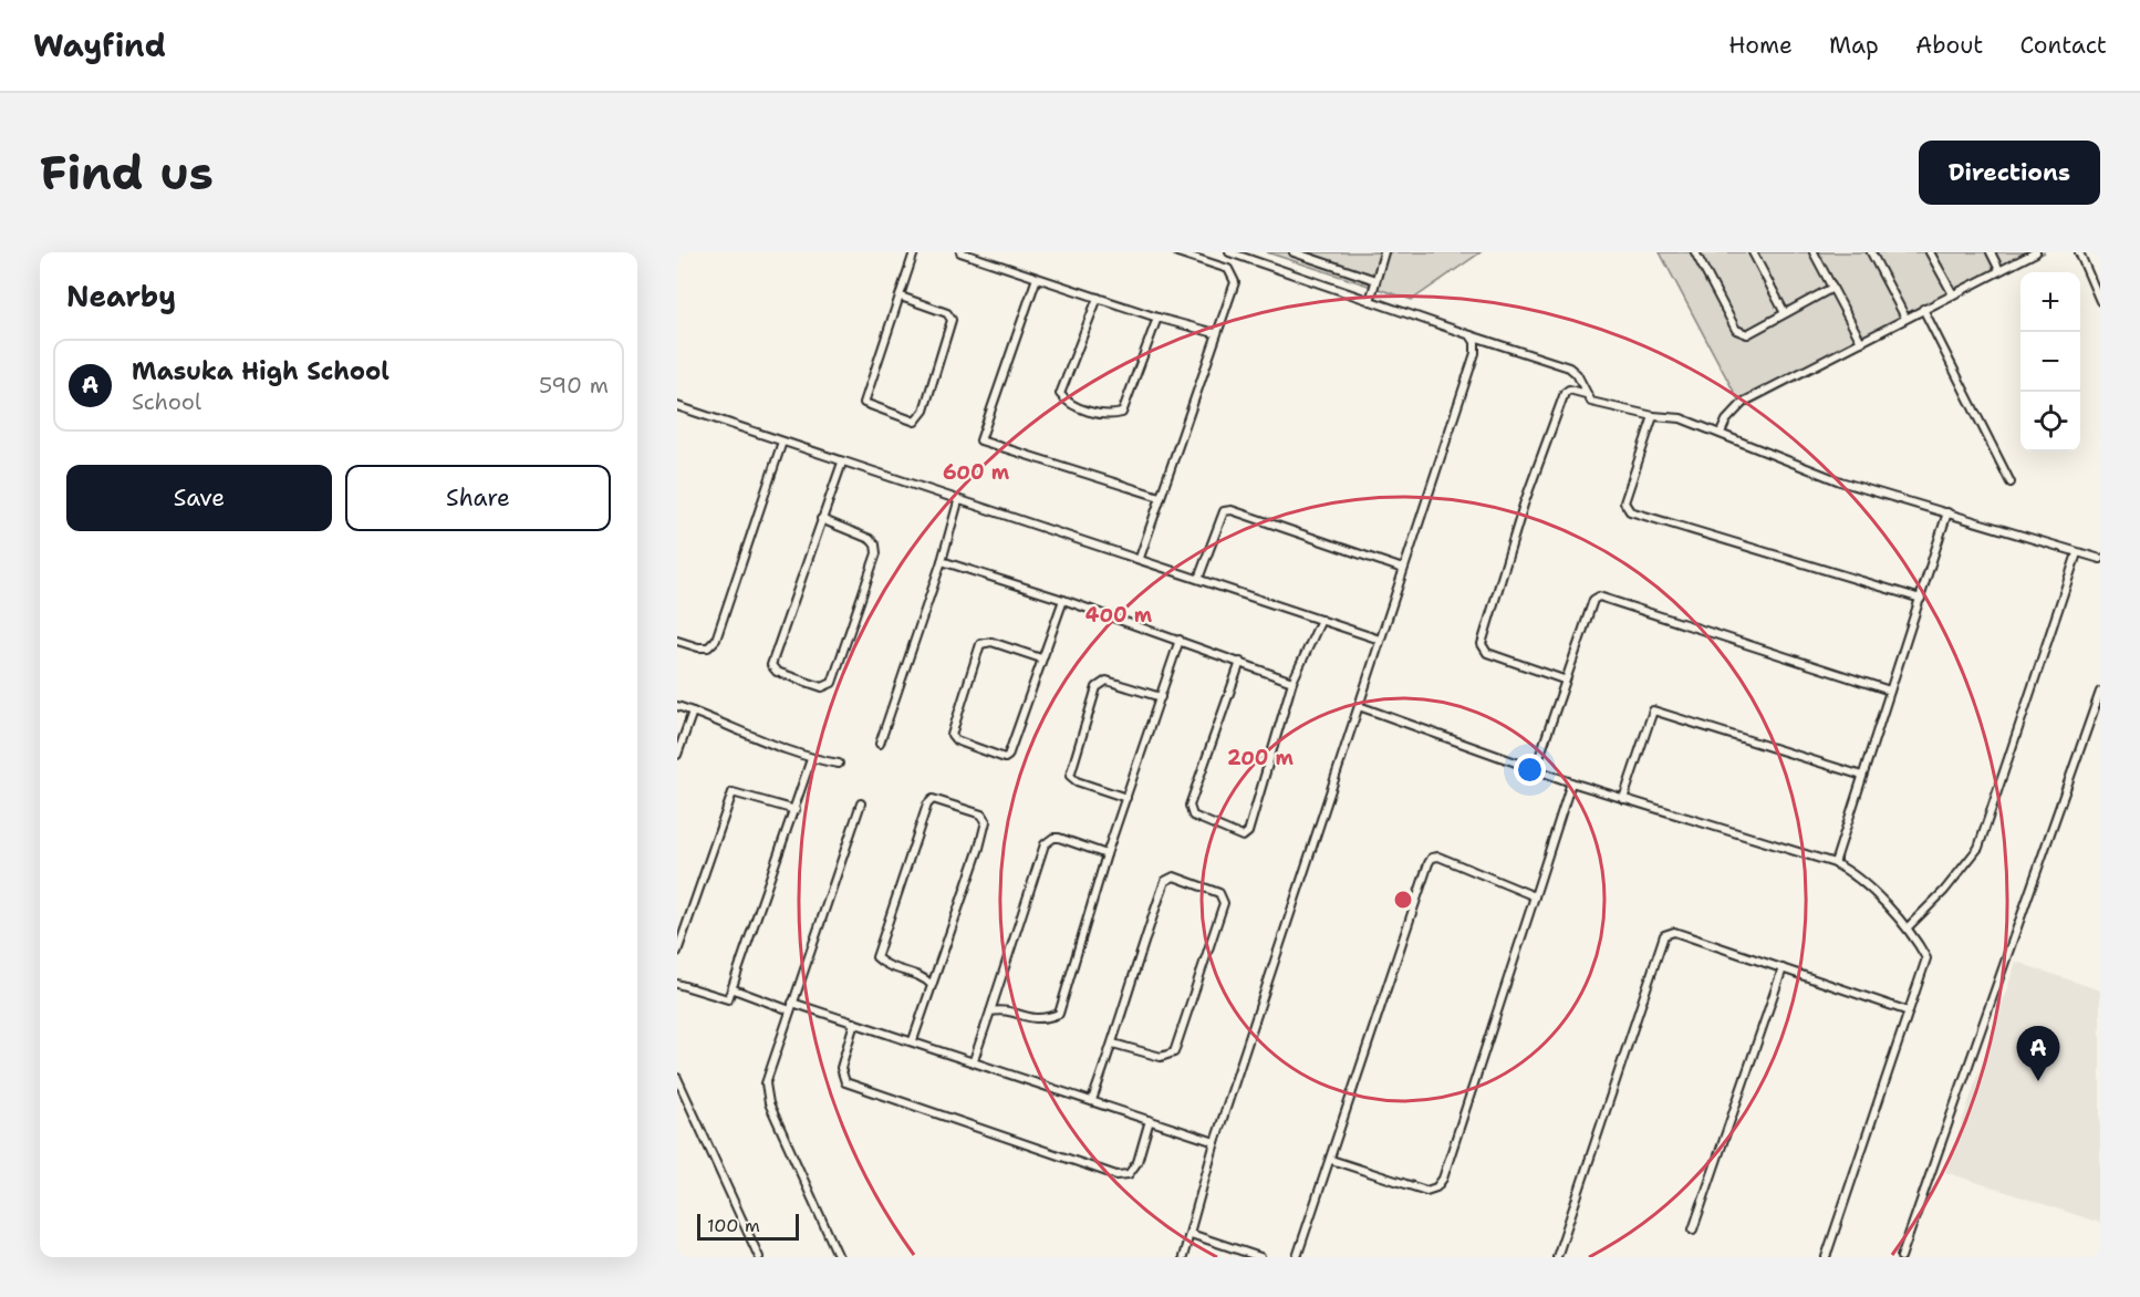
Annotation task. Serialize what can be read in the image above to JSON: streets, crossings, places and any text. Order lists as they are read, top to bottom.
{
  "scale_bar": "100 m",
  "page": {
    "header": "Wayfind",
    "nav": [
      "Home",
      "Map",
      "About",
      "Contact"
    ],
    "buttons": [
      "Directions",
      ["Save", "Share"]
    ],
    "title": "Find us",
    "heading": "Nearby",
    "map_buttons": ["+", "−"],
    "list": [
      {
        "mark": "A",
        "name": "Masuka High School",
        "note": "School",
        "value": "590 m"
      }
    ],
    "pins": "A",
    "scale": "100 m"
  },
  "rings": ["600 m", "400 m", "200 m"]
}
